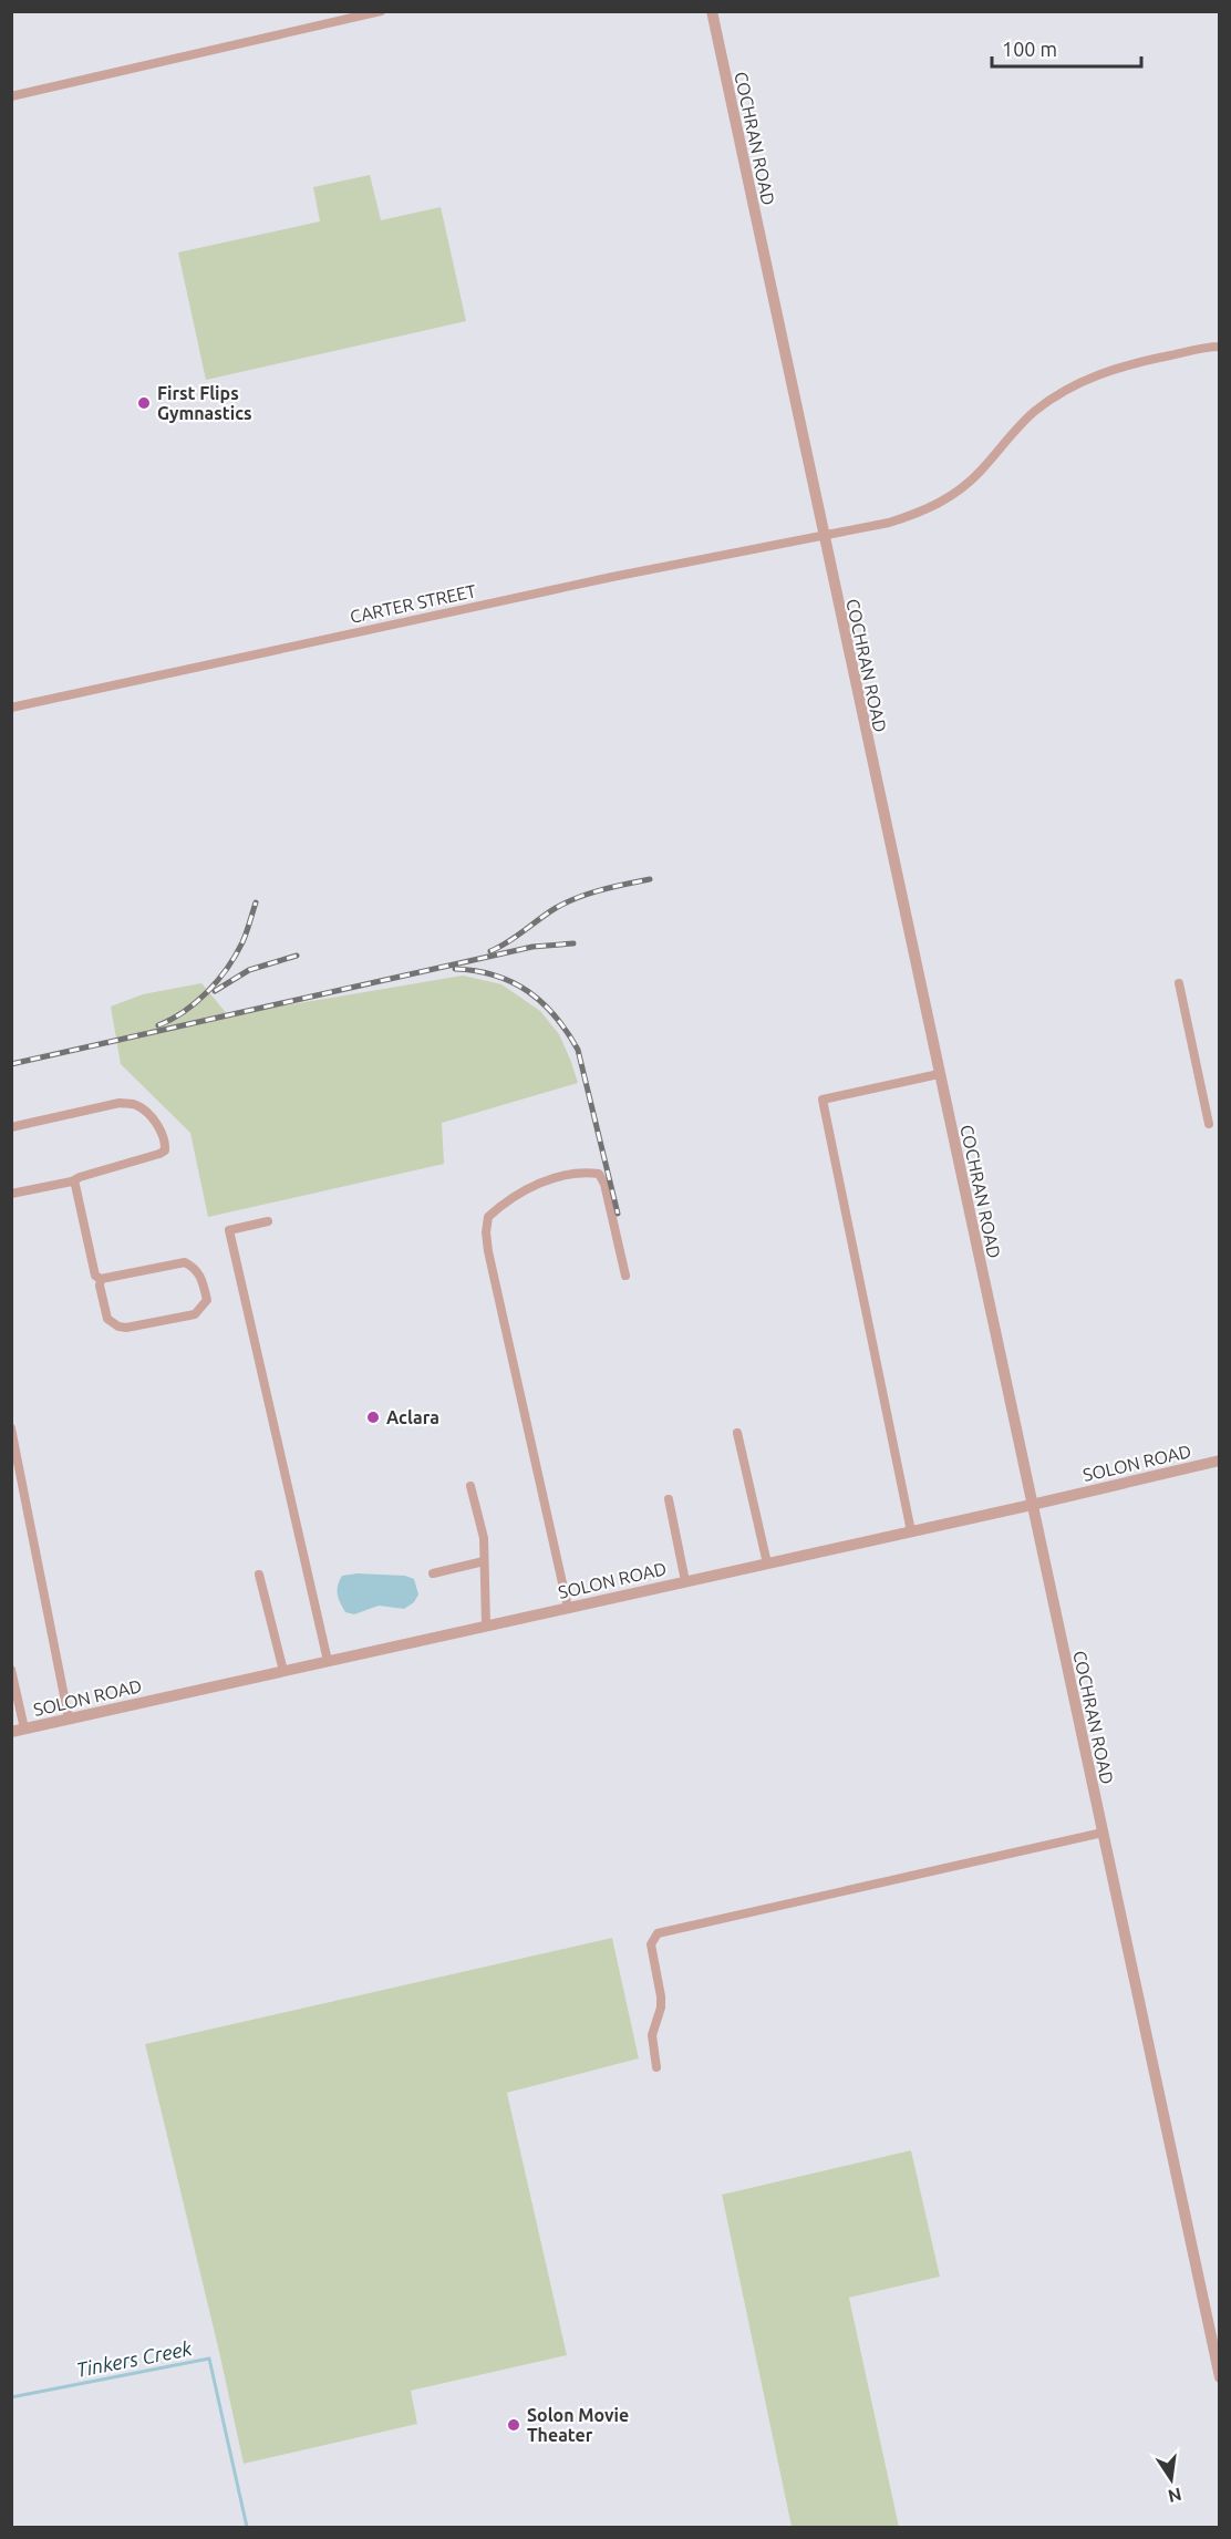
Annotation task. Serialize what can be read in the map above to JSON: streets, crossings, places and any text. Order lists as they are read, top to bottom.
{
  "streets": {
    "street": ["COCHRAN ROAD", "CARTER STREET", "SOLON ROAD"]
  },
  "crossings": [
    ["COCHRAN ROAD", "CARTER STREET"],
    ["COCHRAN ROAD", "SOLON ROAD"]
  ],
  "water": ["Tinkers Creek"],
  "places": ["First Flips Gymnastics", "Aclara", "Solon Movie Theater"],
  "scale_bar": "100 m",
  "north": "bottom"
}
